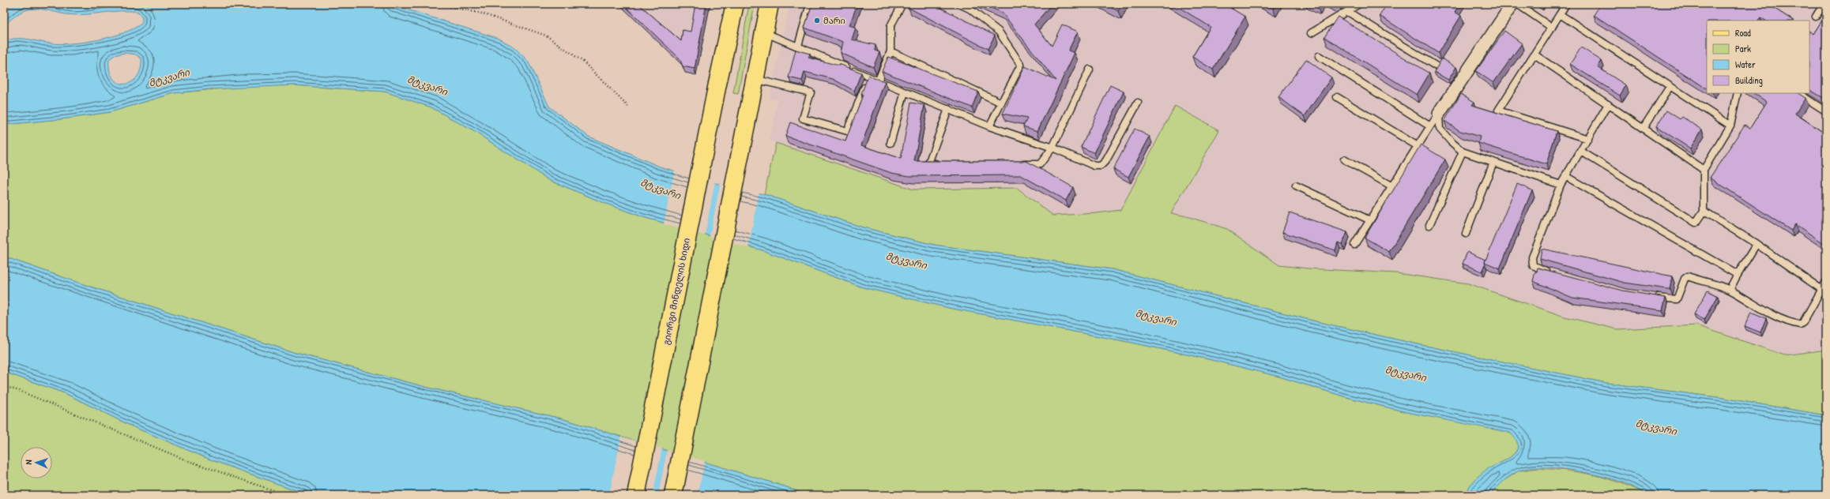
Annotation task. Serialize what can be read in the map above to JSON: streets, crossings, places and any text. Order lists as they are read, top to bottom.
{
  "streets": {
    "main road": ["გიორგი მინდელის ხიდი"]
  },
  "water": ["მტკვარი"],
  "places": ["მარი"],
  "legend": [
    "Road",
    "Park",
    "Water",
    "Building"
  ],
  "north": "left"
}
